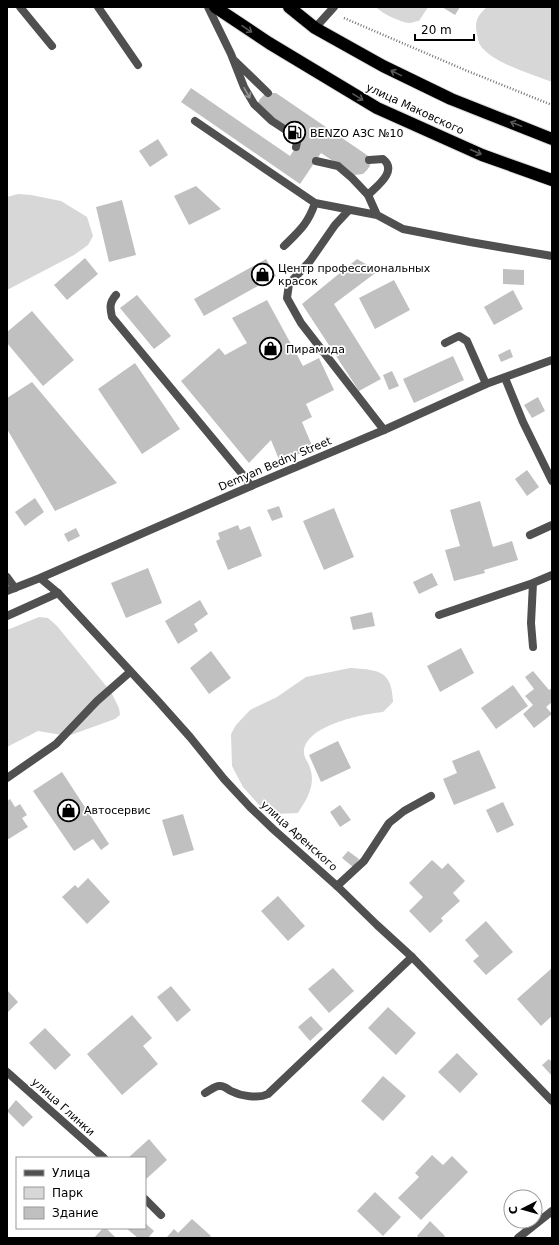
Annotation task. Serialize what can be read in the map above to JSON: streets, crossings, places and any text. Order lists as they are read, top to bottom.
{
  "streets": {
    "highway": ["улица Маковского"],
    "street": ["Demyan Bedny Street", "улица Аренского", "улица Глинки"]
  },
  "crossings": [
    ["Demyan Bedny Street", "улица Аренского"]
  ],
  "places": {
    "fuel station": ["BENZO АЗС №10"],
    "shop": ["Центр профессиональных красок", "Пирамида", "Автосервис"]
  },
  "legend": ["Улица", "Парк", "Здание"],
  "scale_bar": "20 m",
  "north": "left"
}
